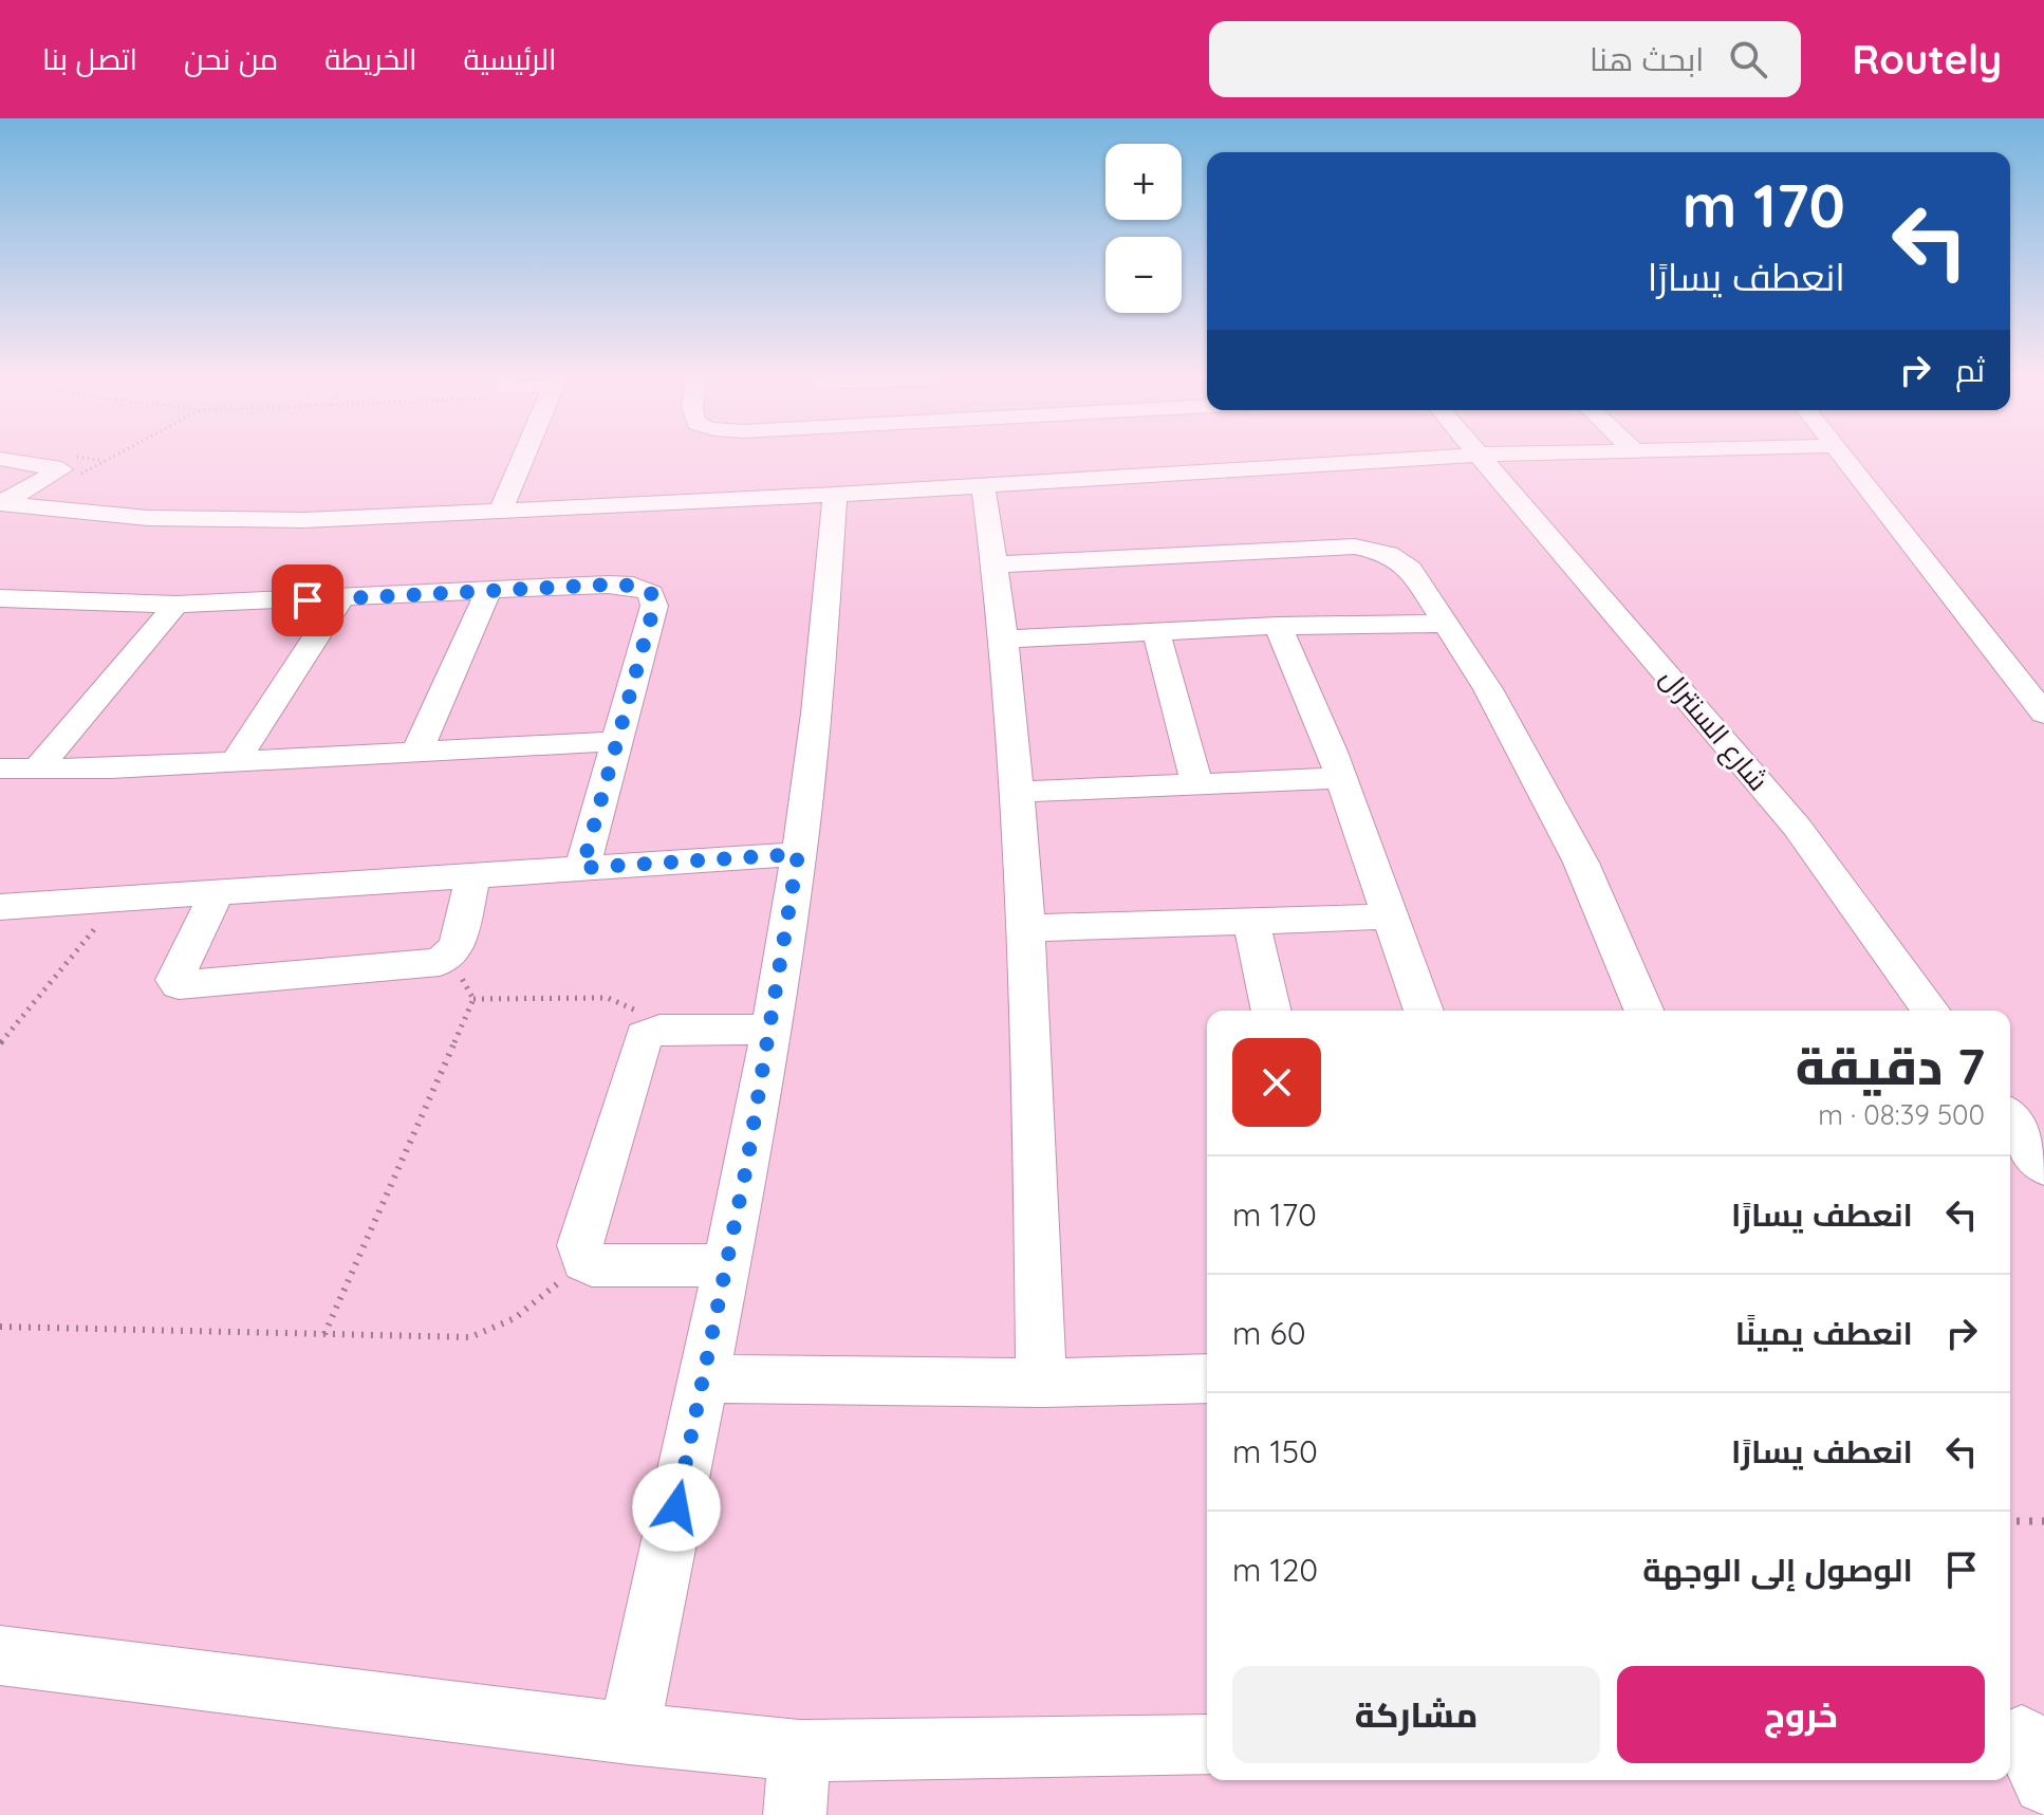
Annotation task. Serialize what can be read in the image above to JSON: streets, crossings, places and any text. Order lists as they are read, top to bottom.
{
  "streets": {
    "street": ["شارع السنترال"]
  },
  "page": {
    "header": "Routely",
    "search": "ابحث هنا",
    "nav": [
      "الرئيسية",
      "الخريطة",
      "من نحن",
      "اتصل بنا"
    ],
    "map_buttons": ["+", "−"],
    "turn": ["170 m", "انعطف يسارًا"],
    "then": "ثم",
    "heading": ["7 دقيقة", "500 m · 08:39"],
    "list": [
      {
        "name": "انعطف يسارًا",
        "value": "170 m"
      },
      {
        "name": "انعطف يمينًا",
        "value": "60 m"
      },
      {
        "name": "انعطف يسارًا",
        "value": "150 m"
      },
      {
        "name": "الوصول إلى الوجهة",
        "value": "120 m"
      }
    ],
    "buttons": ["خروج", "مشاركة"]
  }
}
